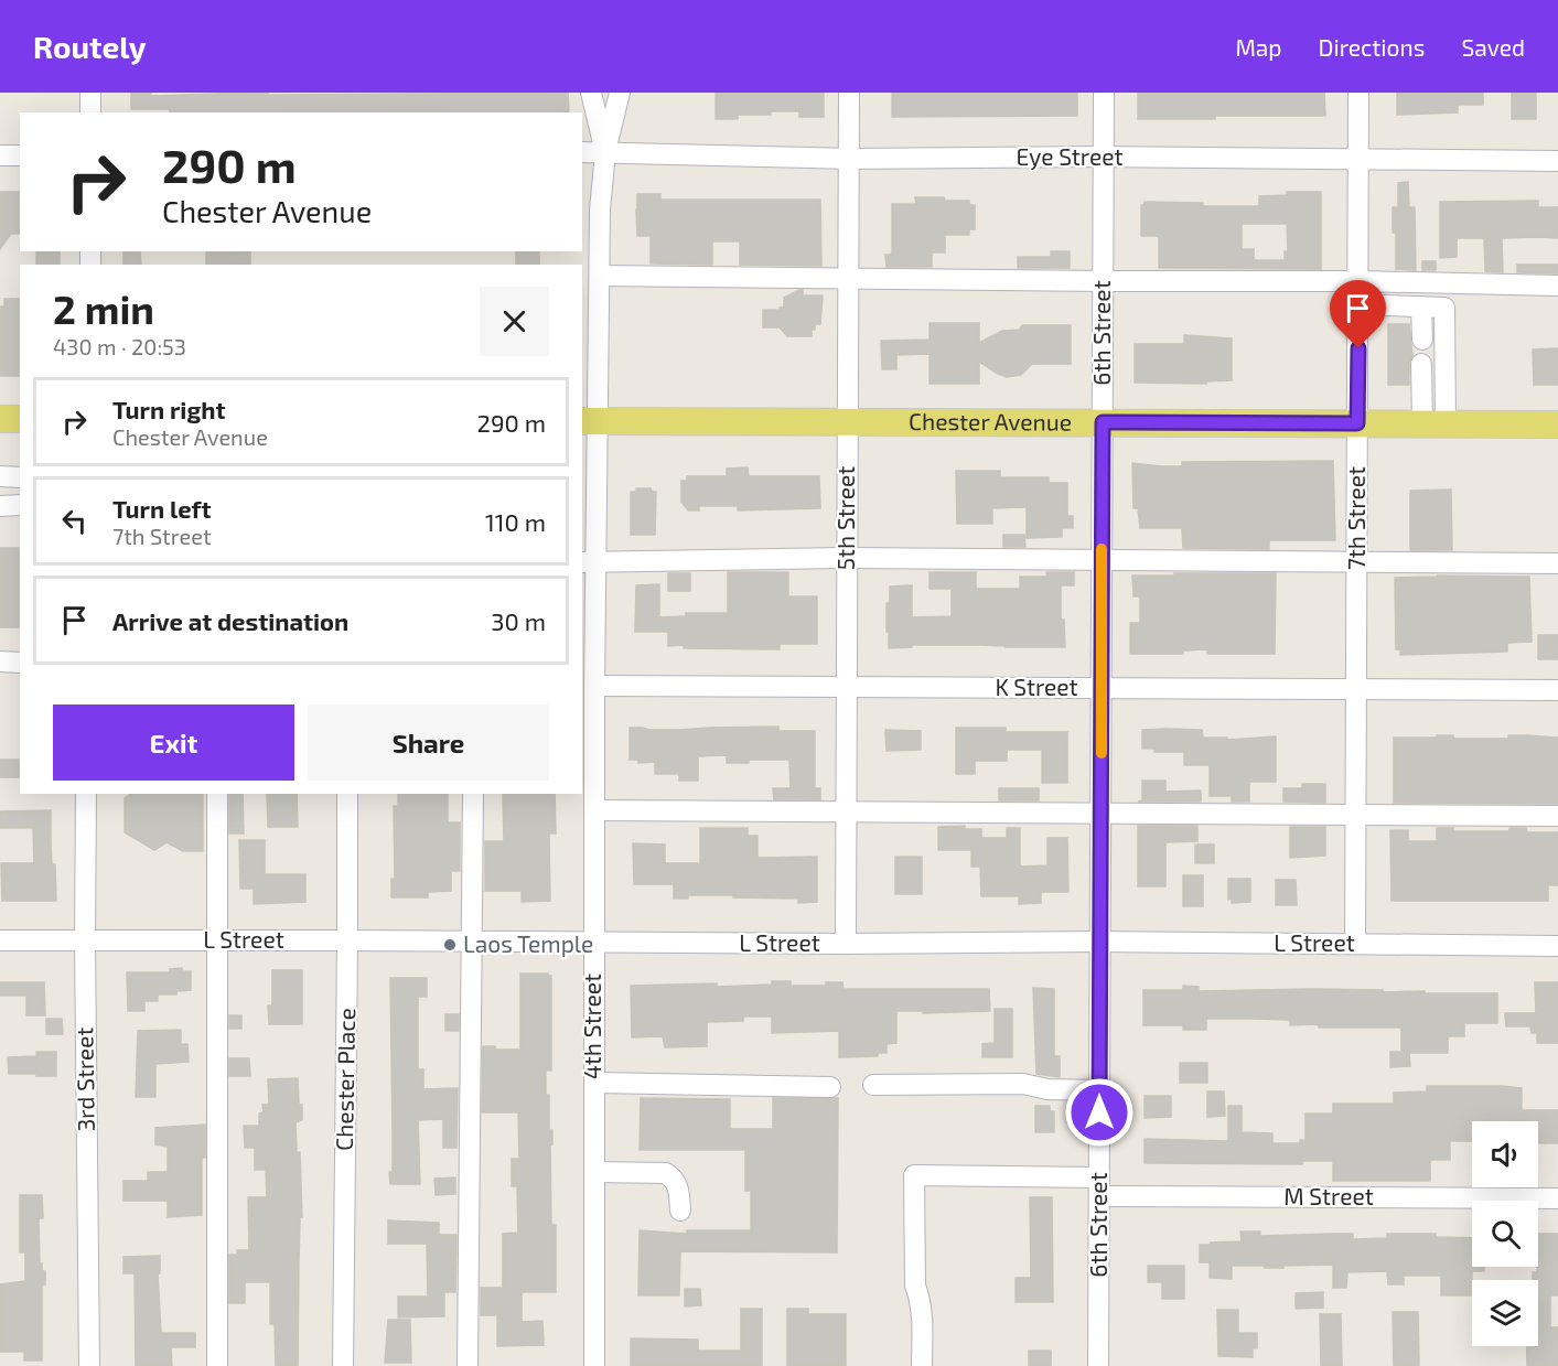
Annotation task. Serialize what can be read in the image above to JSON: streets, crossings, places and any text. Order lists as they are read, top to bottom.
{
  "streets": {
    "main road": ["Chester Avenue"],
    "street": [
      "Eye Street",
      "6th Street",
      "5th Street",
      "7th Street",
      "K Street",
      "L Street",
      "4th Street",
      "3rd Street",
      "Chester Place",
      "M Street"
    ]
  },
  "crossings": [
    ["Eye Street", "6th Street"],
    ["Eye Street", "5th Street"],
    ["Eye Street", "7th Street"],
    ["Eye Street", "4th Street"],
    ["6th Street", "Chester Avenue"],
    ["6th Street", "K Street"],
    ["6th Street", "L Street"],
    ["6th Street", "M Street"],
    ["Chester Avenue", "5th Street"],
    ["Chester Avenue", "7th Street"],
    ["Chester Avenue", "4th Street"],
    ["5th Street", "K Street"],
    ["5th Street", "L Street"],
    ["7th Street", "K Street"],
    ["7th Street", "L Street"],
    ["K Street", "4th Street"],
    ["L Street", "4th Street"],
    ["L Street", "3rd Street"],
    ["L Street", "Chester Place"]
  ],
  "places": ["Laos Temple"],
  "page": {
    "header": "Routely",
    "nav": ["Map", "Directions", "Saved"],
    "turn": ["290 m", "Chester Avenue"],
    "heading": ["2 min", "430 m · 20:53"],
    "list": [
      {
        "name": "Turn right",
        "note": "Chester Avenue",
        "value": "290 m"
      },
      {
        "name": "Turn left",
        "note": "7th Street",
        "value": "110 m"
      },
      {
        "name": "Arrive at destination",
        "value": "30 m"
      }
    ],
    "buttons": ["Exit", "Share"]
  }
}
